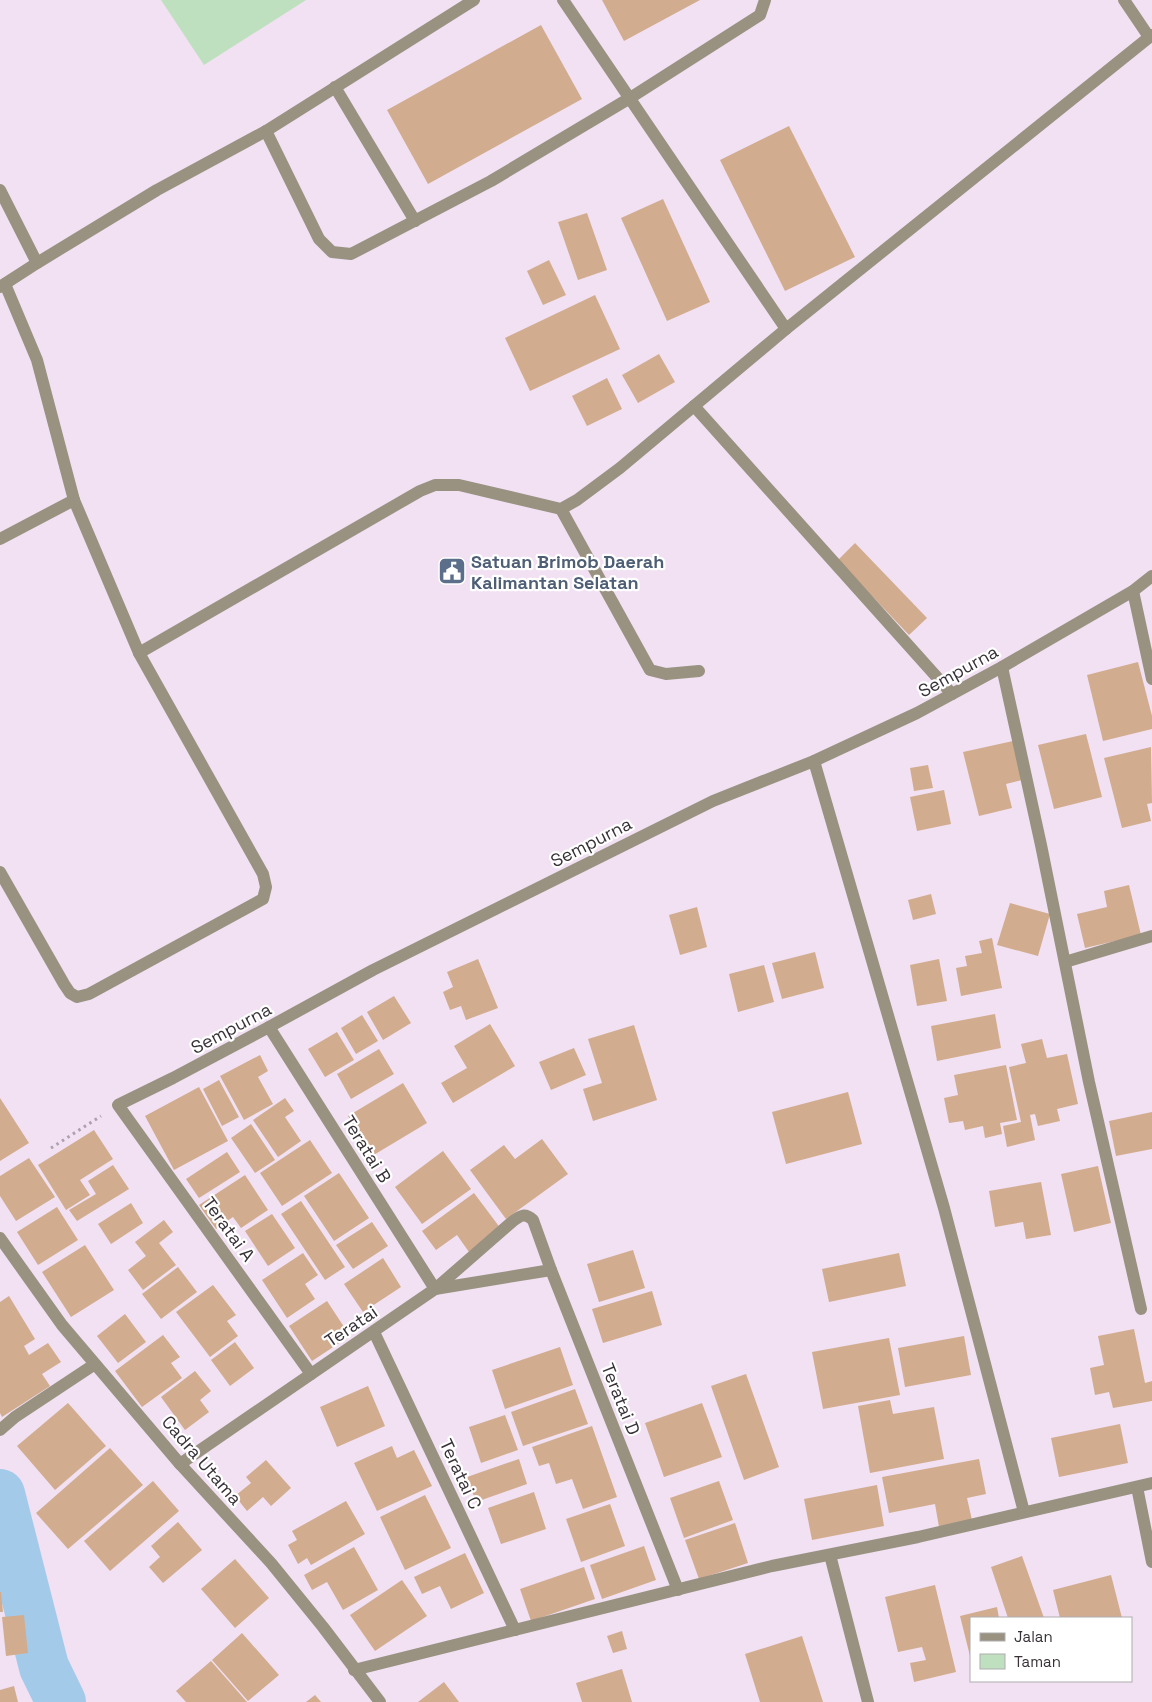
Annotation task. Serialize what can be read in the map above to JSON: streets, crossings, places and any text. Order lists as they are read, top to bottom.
{
  "streets": {
    "street": [
      "Sempurna",
      "Teratai B",
      "Teratai A",
      "Teratai",
      "Teratai D",
      "Cadra Utama",
      "Teratai C"
    ]
  },
  "crossings": [
    ["Sempurna", "Teratai B"],
    ["Sempurna", "Teratai A"],
    ["Teratai B", "Teratai"],
    ["Teratai A", "Teratai"],
    ["Teratai", "Teratai D"],
    ["Teratai", "Cadra Utama"],
    ["Teratai", "Teratai C"]
  ],
  "places": {
    "public building": ["Satuan Brimob Daerah Kalimantan Selatan"]
  },
  "legend": ["Jalan", "Taman"]
}
